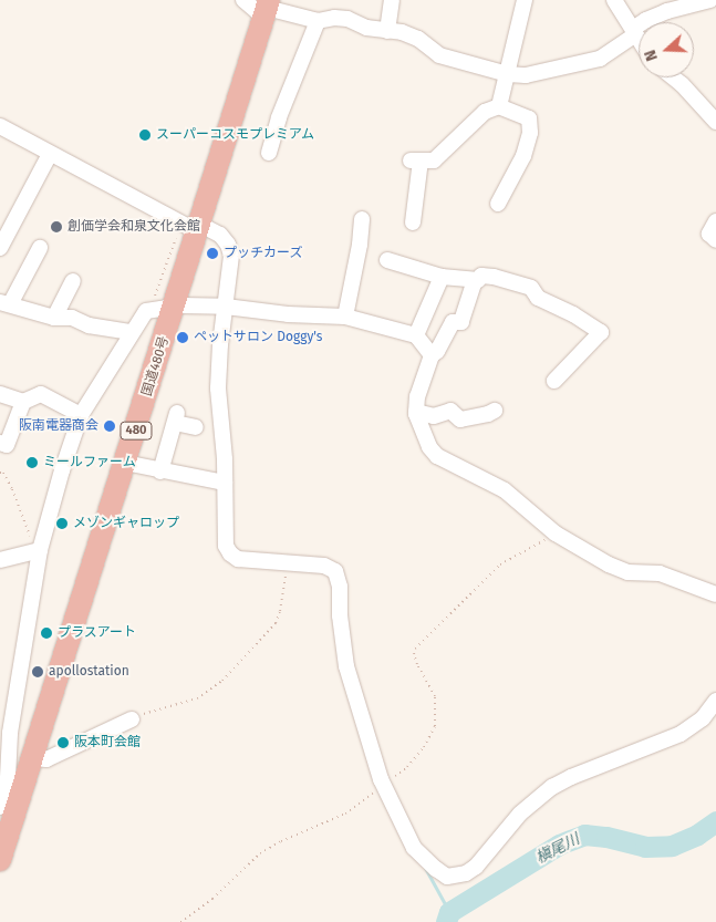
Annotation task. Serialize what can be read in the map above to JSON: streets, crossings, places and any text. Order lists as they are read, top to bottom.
{
  "streets": {
    "highway": ["国道480号", "480"]
  },
  "water": ["槇尾川"],
  "places": [
    "スーパーコスモプレミアム",
    "創価学会和泉文化会館",
    "プッチカーズ",
    "ペットサロン Doggy's",
    "阪南電器商会",
    "ミールファーム",
    "メゾンギャロップ",
    "プラスアート",
    "apollostation",
    "阪本町会館"
  ],
  "north": "left"
}
